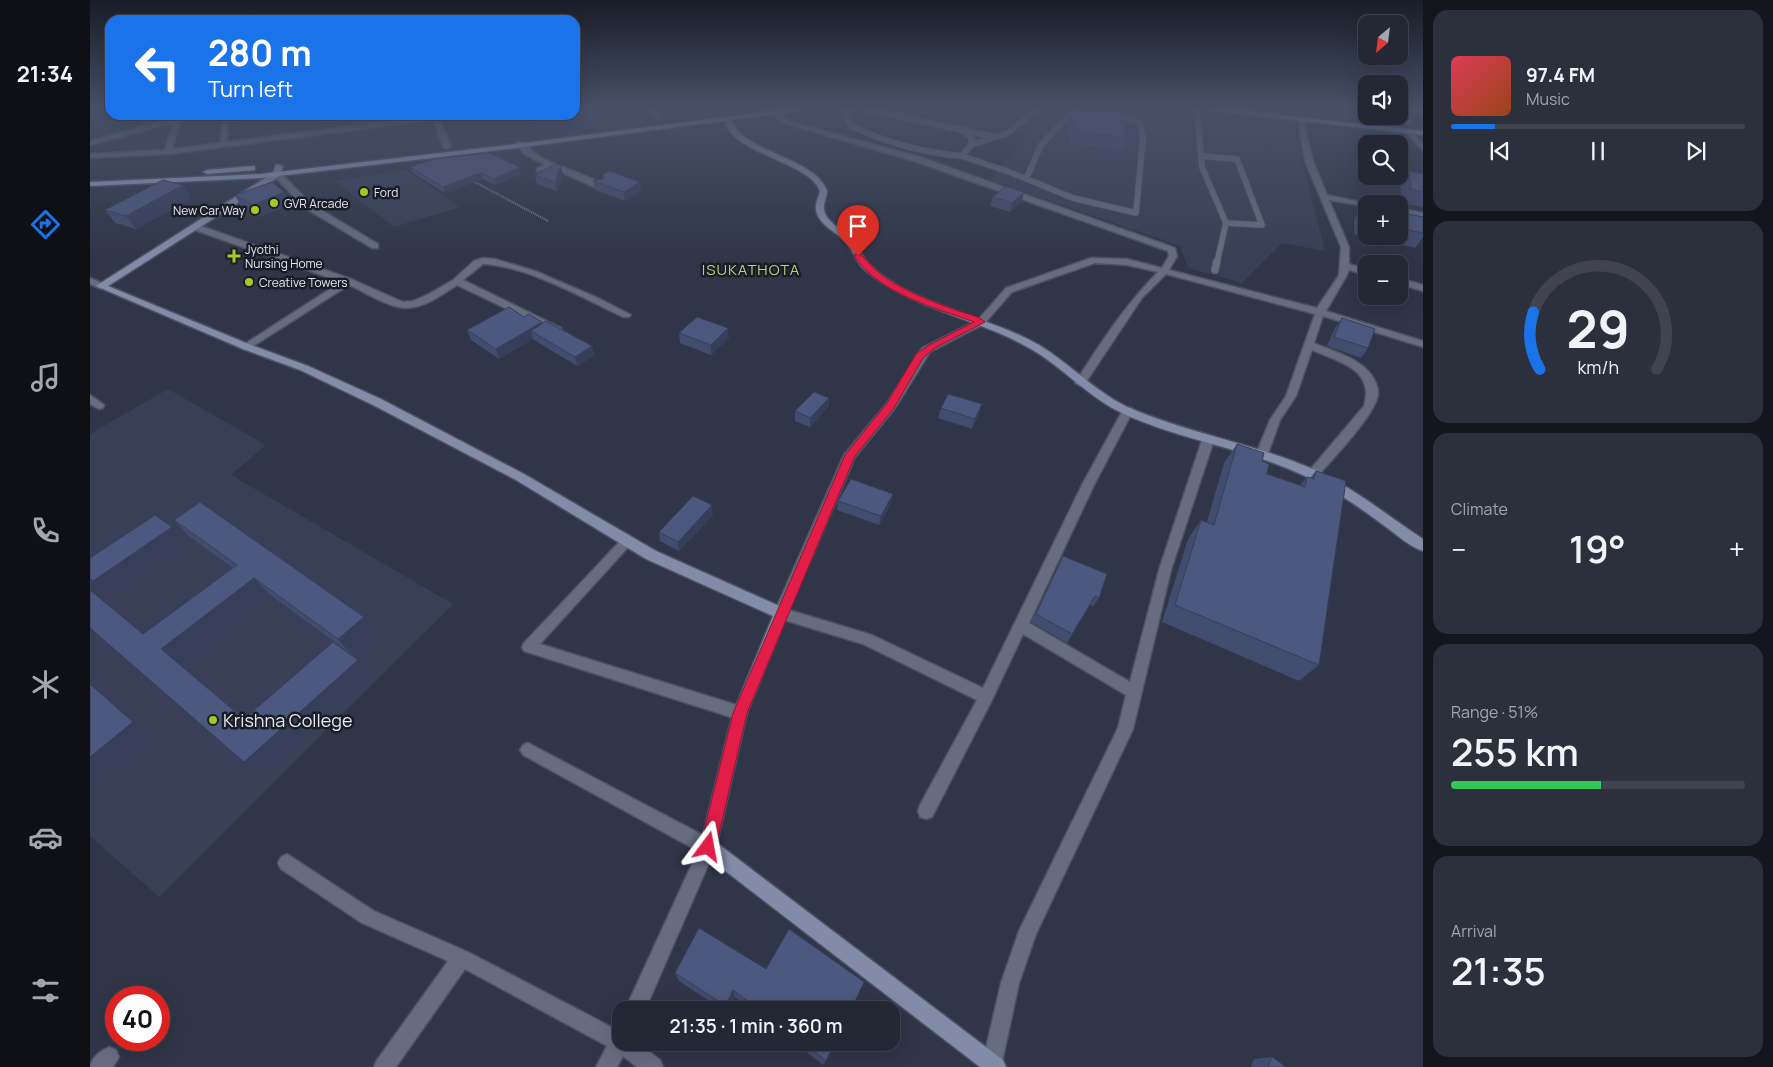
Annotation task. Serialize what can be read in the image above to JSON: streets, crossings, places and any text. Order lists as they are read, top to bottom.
{
  "districts": ["ISUKATHOTA"],
  "places": {
    "other": [
      "Ford",
      "GVR Arcade",
      "New Car Way",
      "Creative Towers",
      "Krishna College"
    ],
    "health": ["Jyothi Nursing Home"]
  },
  "north": "bottom left",
  "page": {
    "tabs": "21:34",
    "map_buttons": ["+", "−"],
    "turn": ["280 m", "Turn left"],
    "song": ["97.4 FM", "Music"],
    "tile": [
      "Climate",
      ["Range · 51%", "255 km"],
      ["Arrival", "21:35"]
    ],
    "heat": ["−", "19°", "+"],
    "limit": "40",
    "trip": "21:35 · 1 min · 360 m",
    "gauge": ["29", "km/h"]
  }
}
